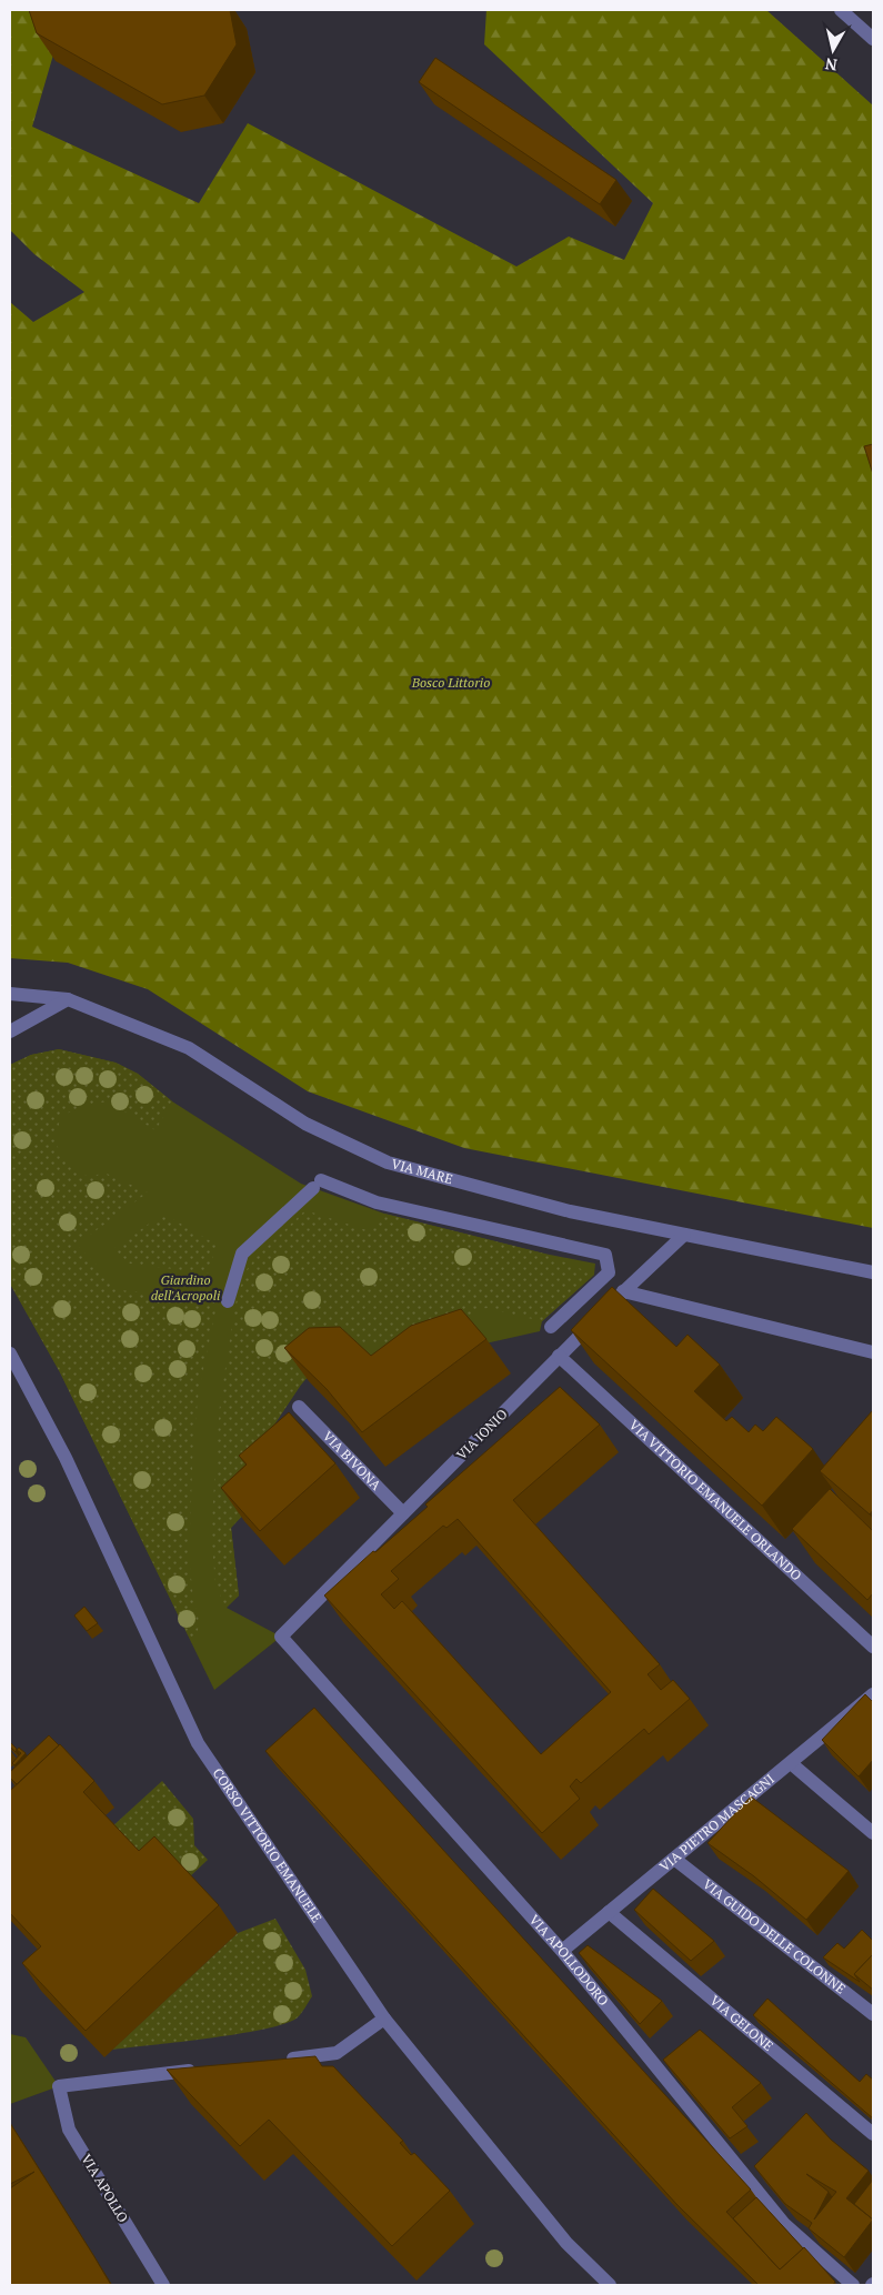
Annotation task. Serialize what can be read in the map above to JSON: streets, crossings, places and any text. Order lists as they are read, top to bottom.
{
  "streets": {
    "street": [
      "VIA MARE",
      "VIA IONIO",
      "VIA BIVONA",
      "VIA VITTORIO EMANUELE ORLANDO",
      "VIA PIETRO MASCAGNI",
      "CORSO VITTORIO EMANUELE",
      "VIA GUIDO DELLE COLONNE",
      "VIA APOLLODORO",
      "VIA GELONE",
      "VIA APOLLO"
    ]
  },
  "crossings": [
    ["VIA MARE", "VIA IONIO"],
    ["VIA IONIO", "VIA BIVONA"],
    ["VIA IONIO", "VIA VITTORIO EMANUELE ORLANDO"],
    ["VIA IONIO", "VIA APOLLODORO"],
    ["VIA PIETRO MASCAGNI", "VIA GUIDO DELLE COLONNE"],
    ["VIA PIETRO MASCAGNI", "VIA APOLLODORO"],
    ["VIA PIETRO MASCAGNI", "VIA GELONE"]
  ],
  "parks": ["Bosco Littorio", "Giardino dell'Acropoli"],
  "north": "bottom"
}
